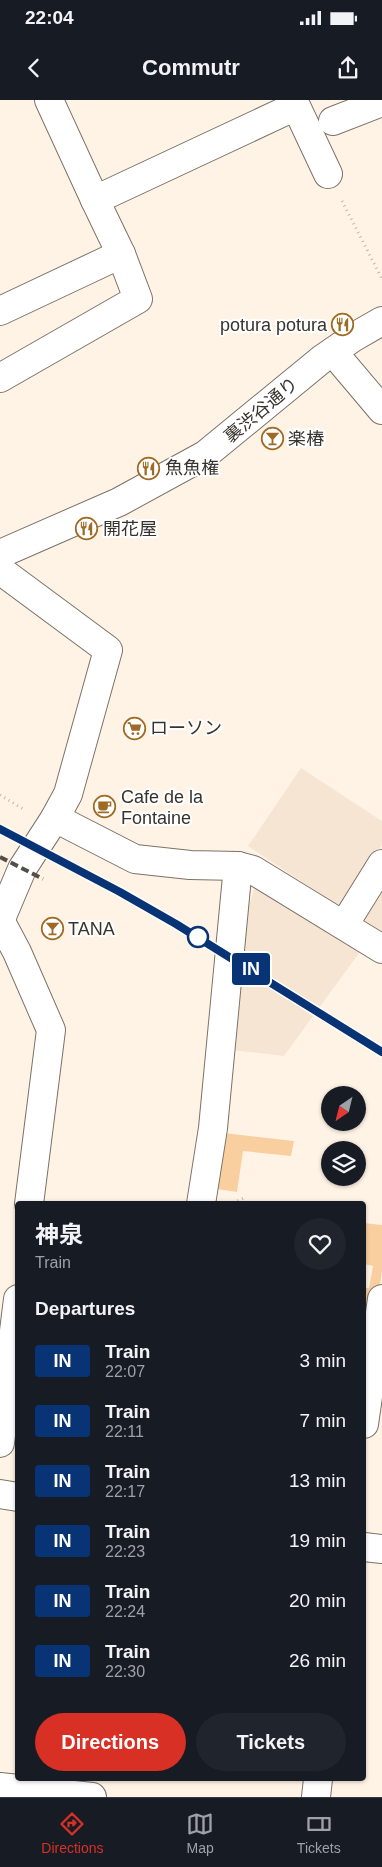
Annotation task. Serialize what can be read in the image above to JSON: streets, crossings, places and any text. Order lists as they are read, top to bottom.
{
  "streets": {
    "street": ["裏渋谷通り"]
  },
  "places": {
    "restaurant": ["potura potura", "魚魚権", "開花屋"],
    "bar": ["楽椿", "TANA"],
    "supermarket": ["ローソン"],
    "cafe": ["Cafe de la Fontaine"]
  },
  "north": "bottom left",
  "page": {
    "status": "22:04",
    "header": "Commutr",
    "on_map": "IN",
    "heading": [
      ["神泉", "Train"],
      "Departures"
    ],
    "list": [
      {
        "mark": "IN",
        "name": "Train",
        "note": "22:07",
        "value": "3 min"
      },
      {
        "mark": "IN",
        "name": "Train",
        "note": "22:11",
        "value": "7 min"
      },
      {
        "mark": "IN",
        "name": "Train",
        "note": "22:17",
        "value": "13 min"
      },
      {
        "mark": "IN",
        "name": "Train",
        "note": "22:23",
        "value": "19 min"
      },
      {
        "mark": "IN",
        "name": "Train",
        "note": "22:24",
        "value": "20 min"
      },
      {
        "mark": "IN",
        "name": "Train",
        "note": "22:30",
        "value": "26 min"
      }
    ],
    "buttons": ["Directions", "Tickets"],
    "tabs": ["Directions", "Map", "Tickets"]
  }
}
